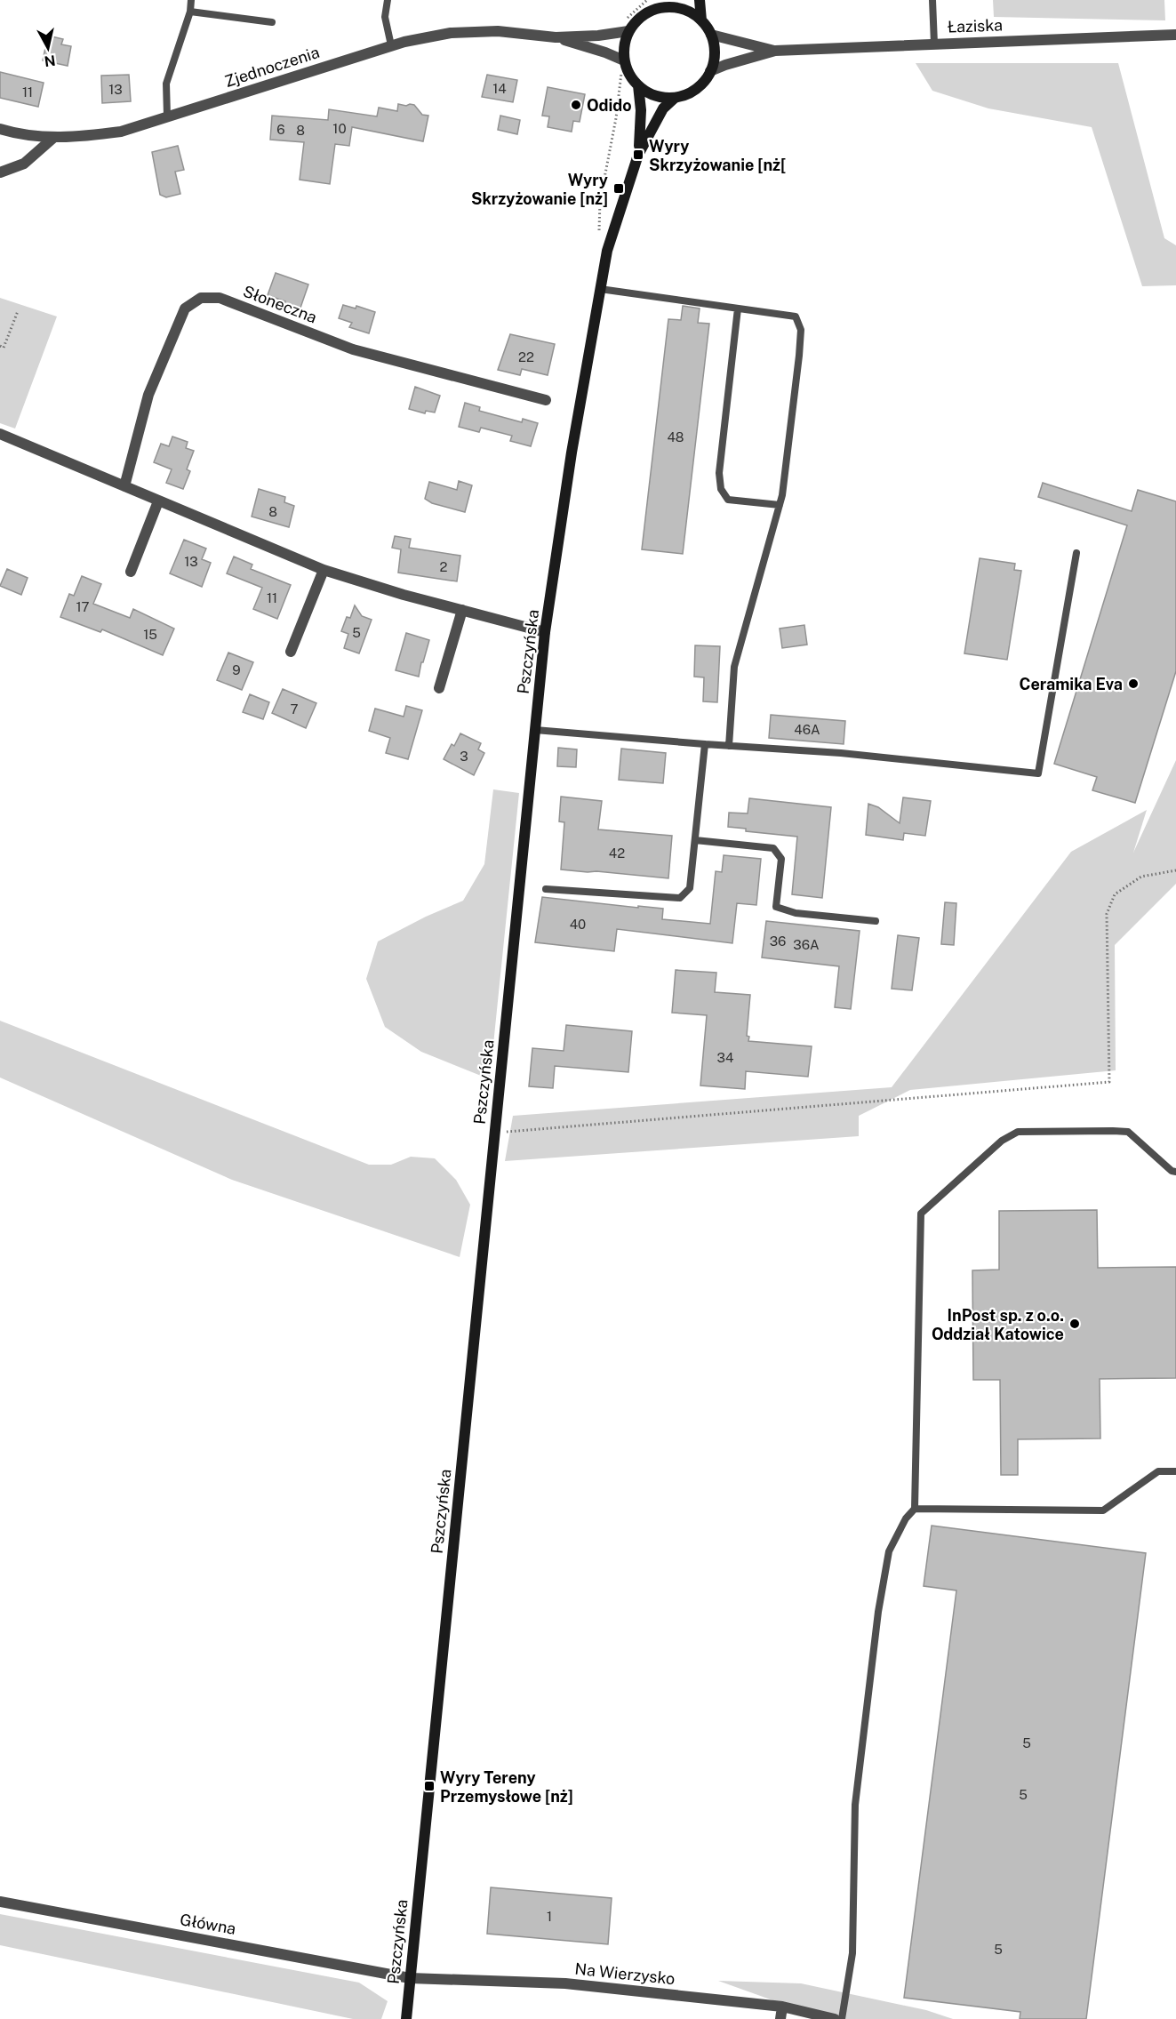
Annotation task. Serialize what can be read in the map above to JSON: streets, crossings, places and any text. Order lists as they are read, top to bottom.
{
  "streets": {
    "main road": ["Pszczyńska"],
    "street": [
      "Łaziska",
      "Zjednoczenia",
      "Słoneczna",
      "Główna",
      "Na Wierzysko"
    ]
  },
  "crossings": [
    ["Łaziska", "Zjednoczenia"],
    ["Łaziska", "Pszczyńska"],
    ["Zjednoczenia", "Pszczyńska"],
    ["Pszczyńska", "Główna"],
    ["Pszczyńska", "Na Wierzysko"],
    ["Główna", "Na Wierzysko"]
  ],
  "places": {
    "other": ["Odido", "Ceramika Eva", "InPost sp. z o.o. Oddział Katowice"],
    "transit": ["Wyry Skrzyżowanie [nż[", "Wyry Skrzyżowanie [nż]", "Wyry Tereny Przemysłowe [nż]"]
  },
  "house_numbers": [
    "14",
    "13",
    "11",
    "10",
    "6",
    "8",
    "22",
    "48",
    "8",
    "13",
    "2",
    "11",
    "17",
    "5",
    "15",
    "9",
    "7",
    "46A",
    "3",
    "42",
    "40",
    "36",
    "36A",
    "34",
    "5",
    "5",
    "1",
    "5"
  ],
  "north": "bottom"
}
